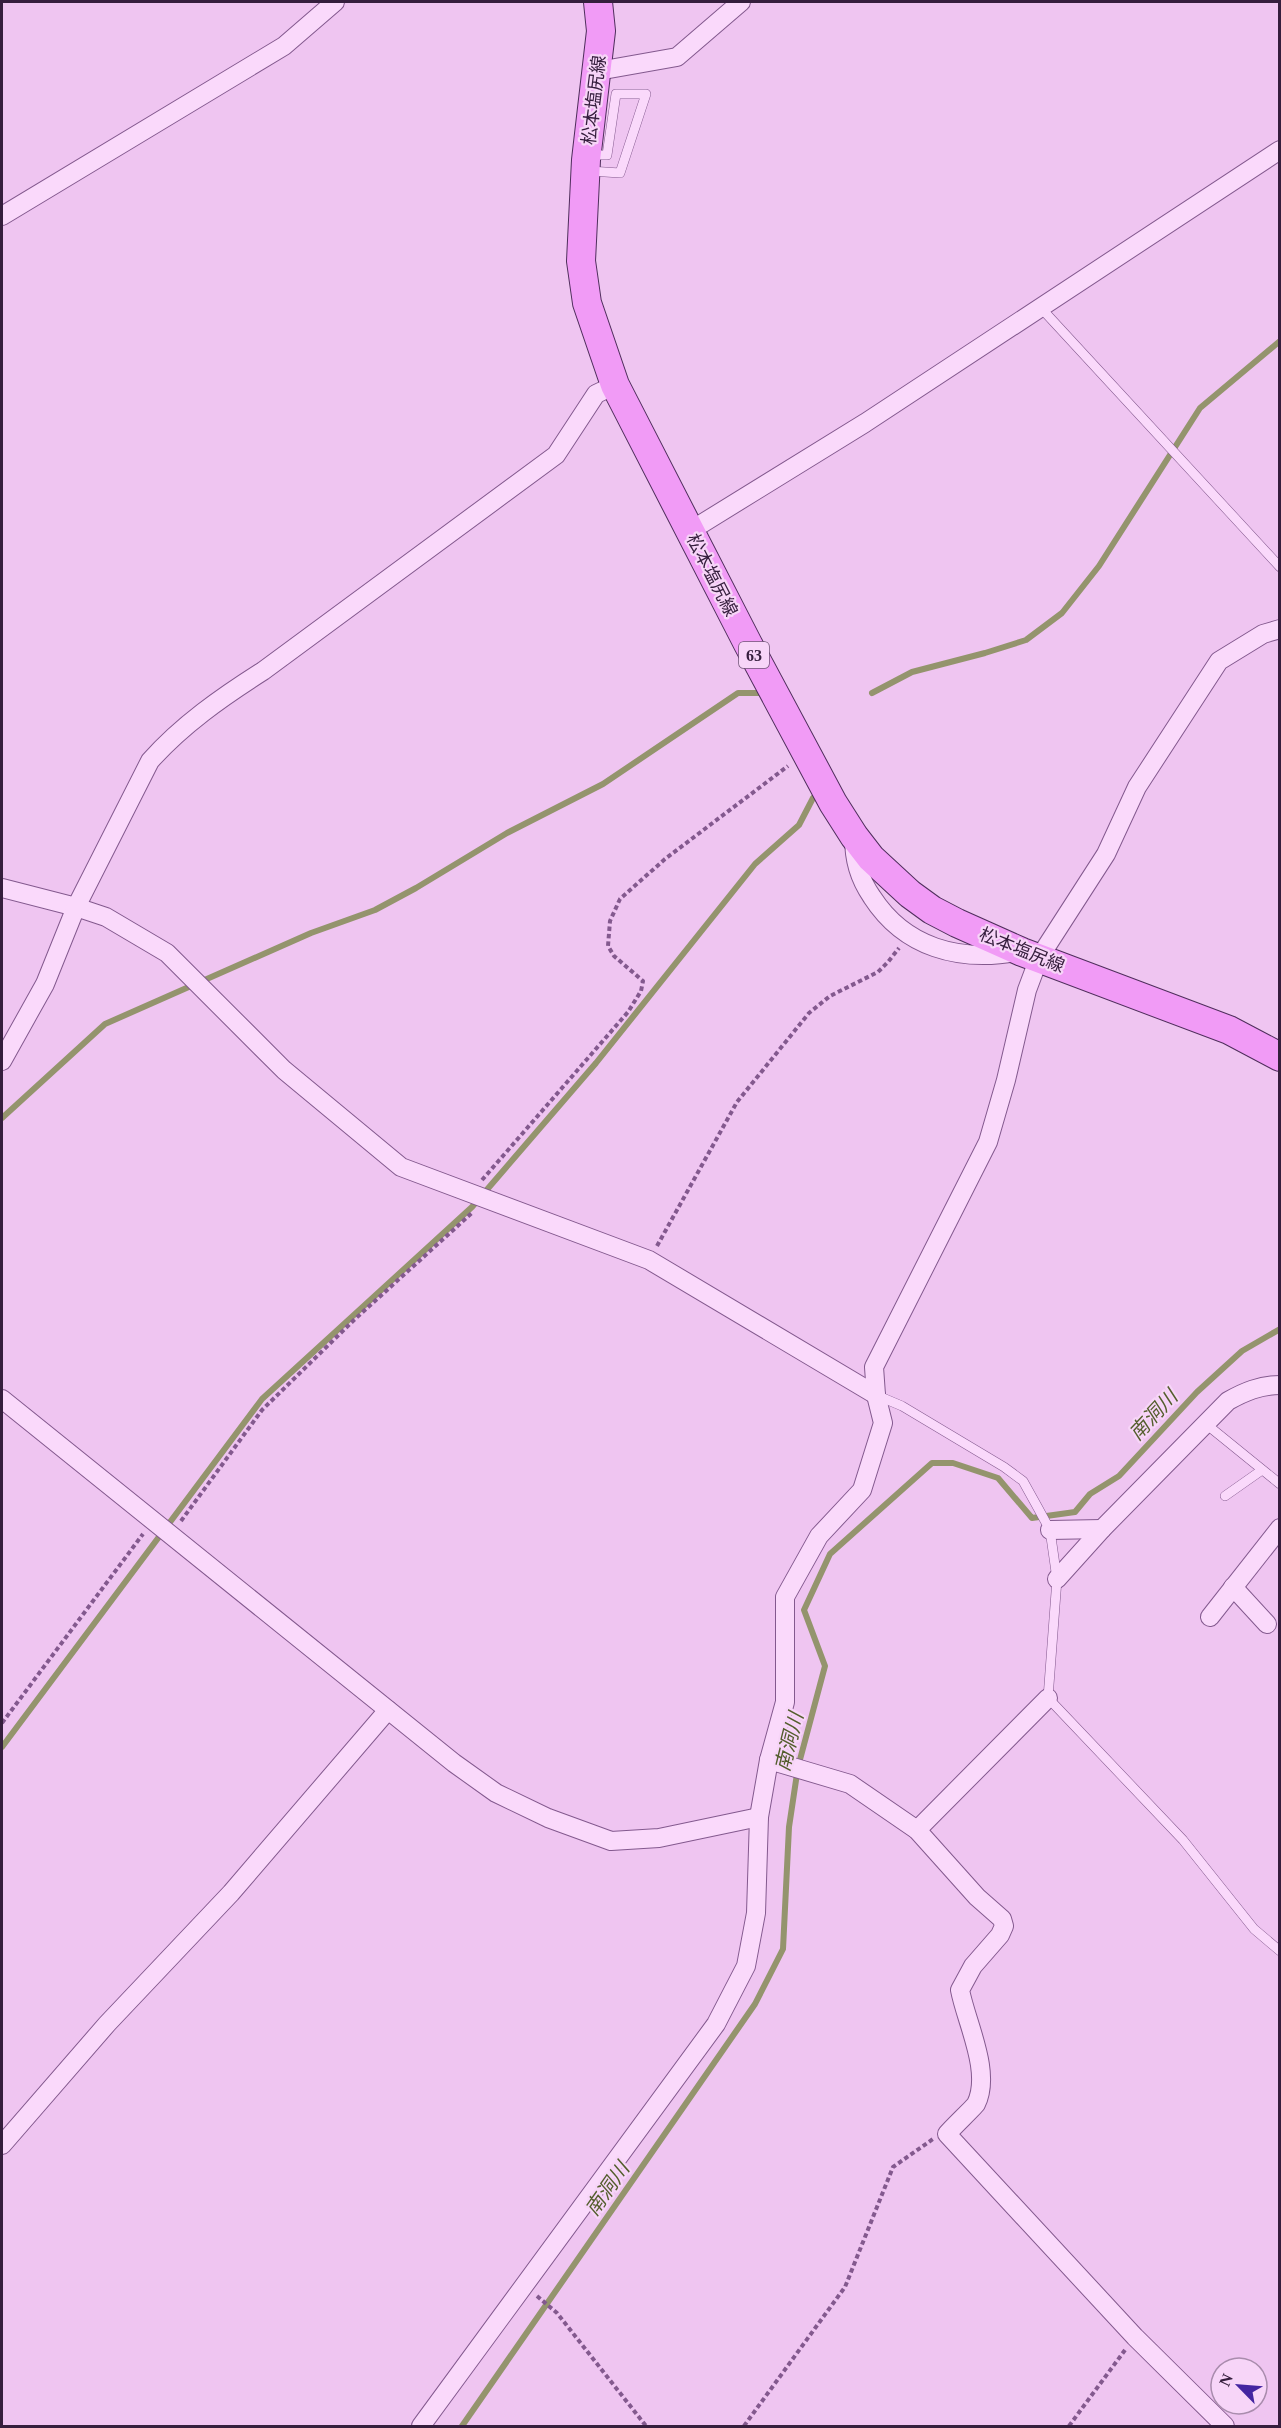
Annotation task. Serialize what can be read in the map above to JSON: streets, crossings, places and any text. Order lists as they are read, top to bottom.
{
  "streets": {
    "main road": ["松本塩尻線", "63"]
  },
  "water": ["南洞川"],
  "north": "top left"
}
